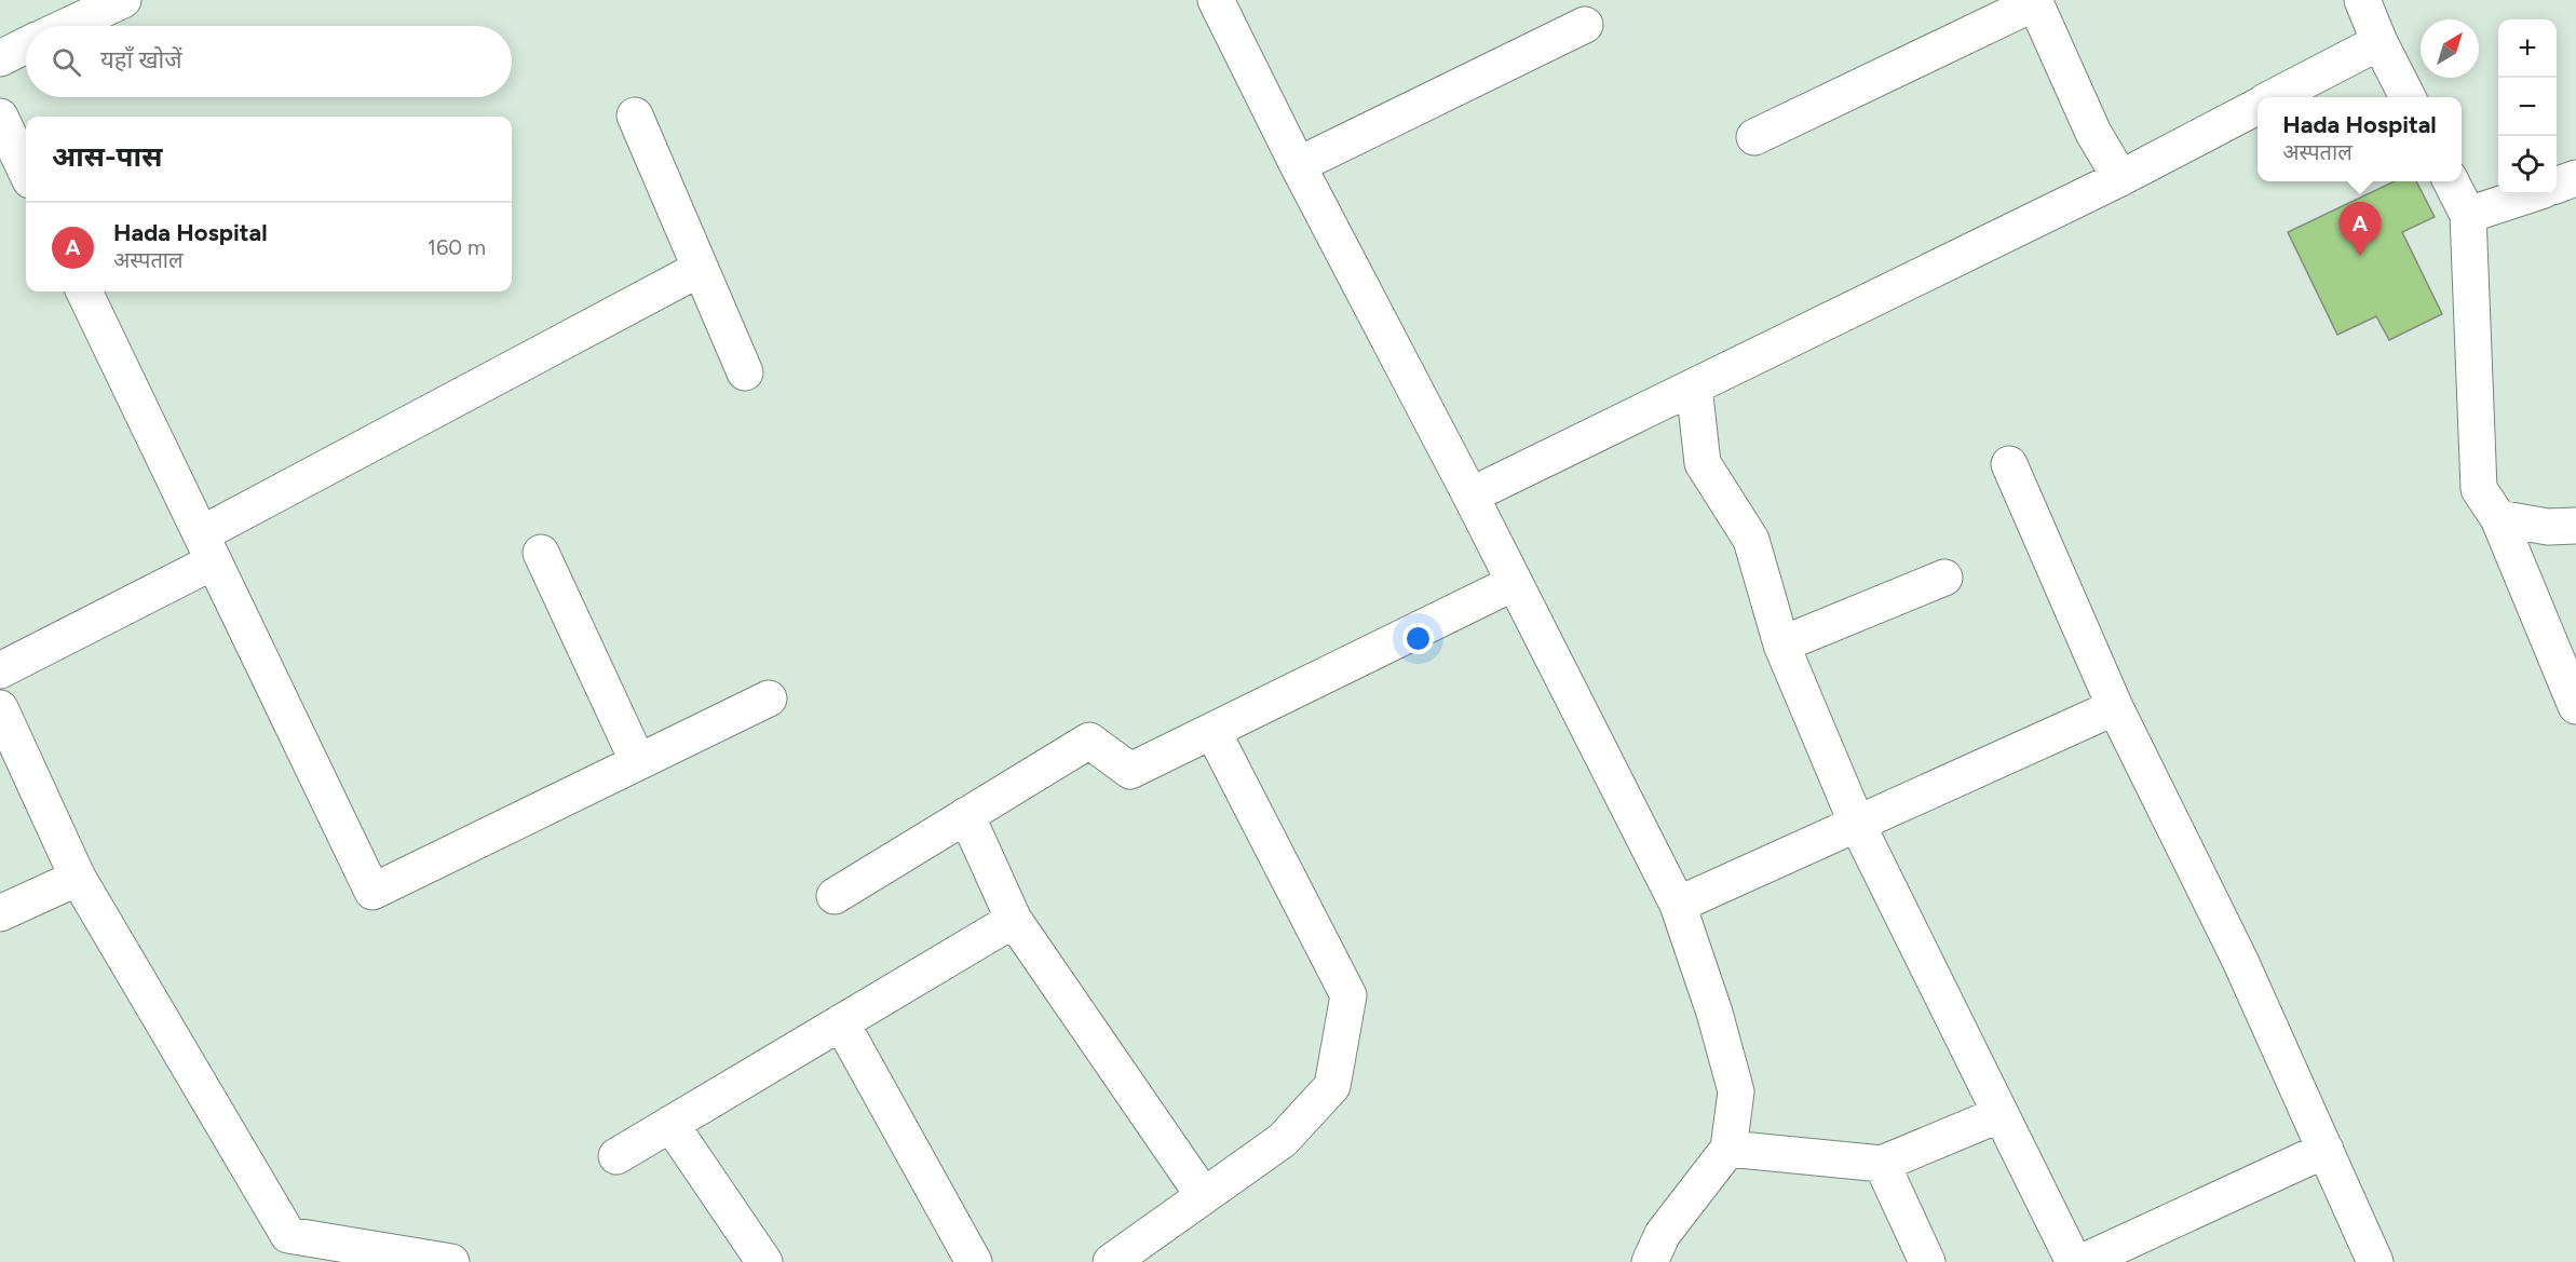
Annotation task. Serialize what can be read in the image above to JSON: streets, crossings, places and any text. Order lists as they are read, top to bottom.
{
  "north": "top right",
  "page": {
    "map_buttons": ["+", "−"],
    "search": "यहाँ खोजें",
    "popup": ["Hada Hospital", "अस्पताल"],
    "heading": "आस-पास",
    "list": [
      {
        "mark": "A",
        "name": "Hada Hospital",
        "note": "अस्पताल",
        "value": "160 m"
      }
    ],
    "pins": "A"
  }
}
